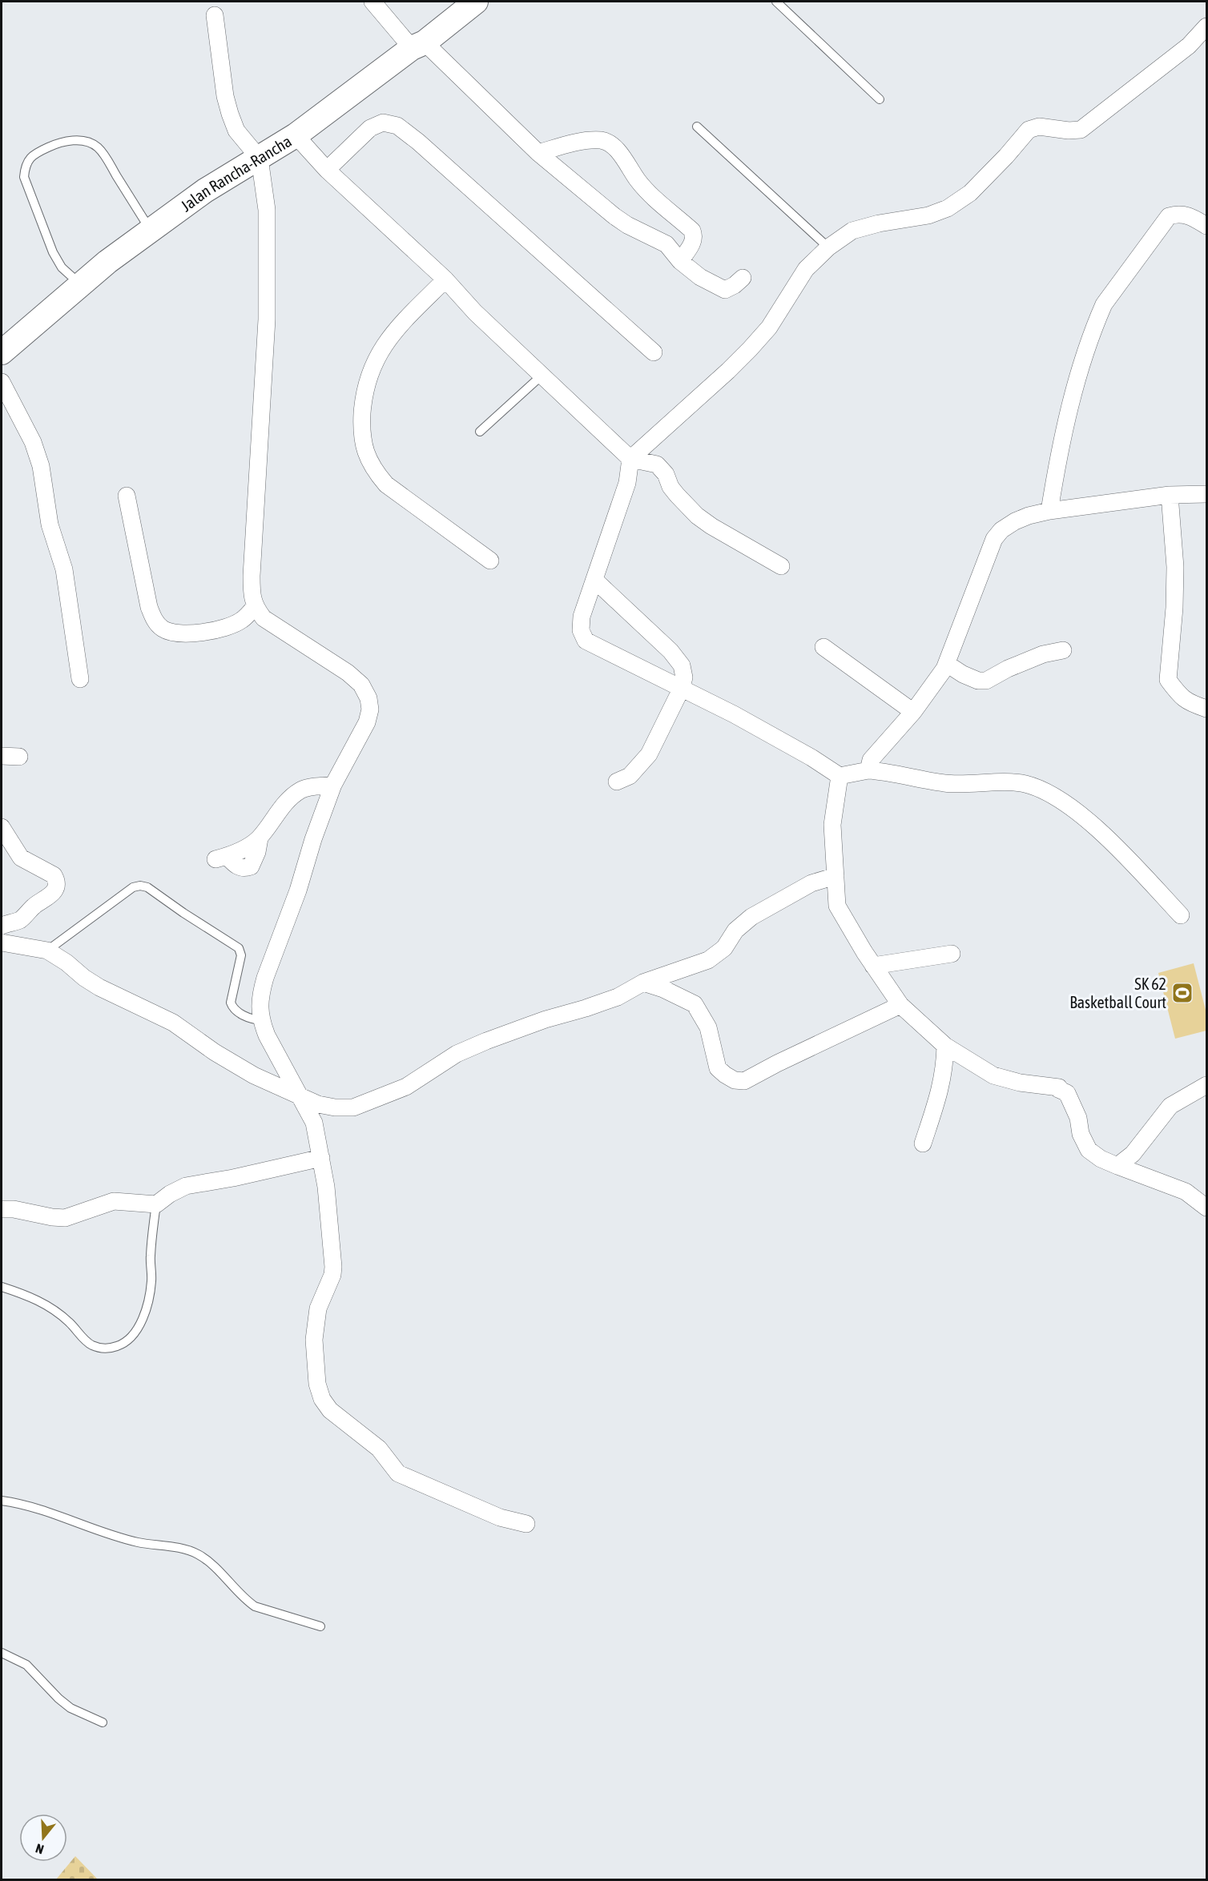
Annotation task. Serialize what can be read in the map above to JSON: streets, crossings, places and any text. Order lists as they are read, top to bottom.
{
  "streets": {
    "main road": ["Jalan Rancha-Rancha"]
  },
  "places": {
    "sports": ["SK 62 Basketball Court"]
  },
  "north": "bottom"
}
